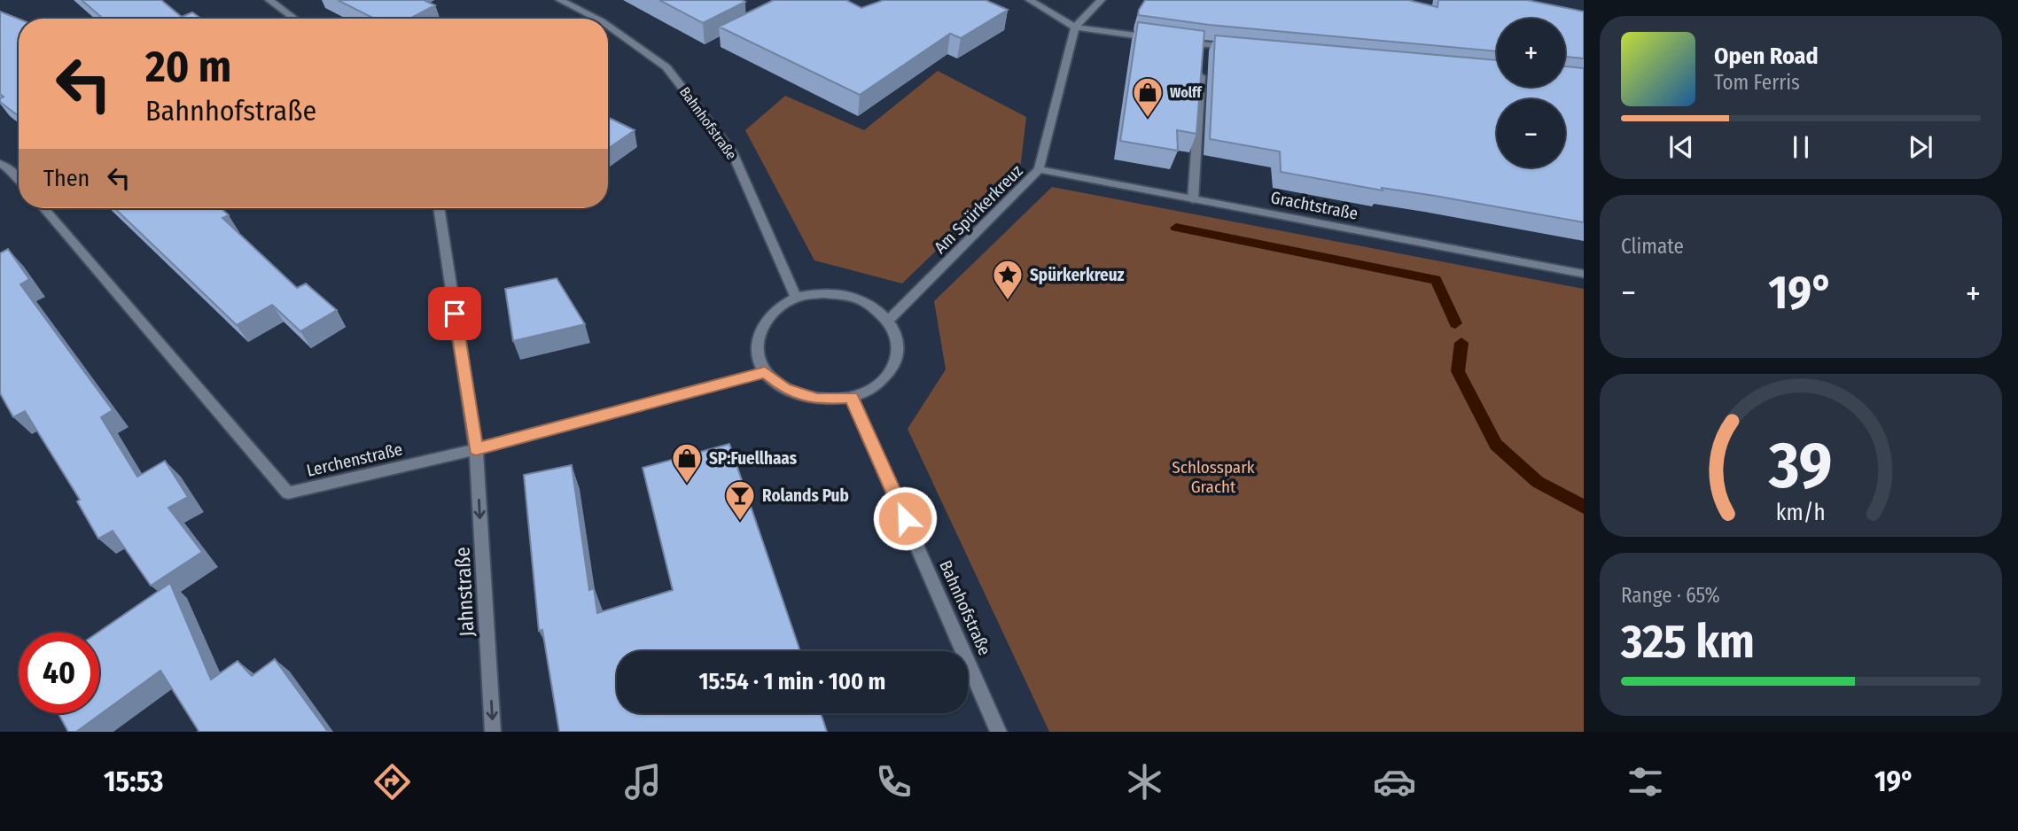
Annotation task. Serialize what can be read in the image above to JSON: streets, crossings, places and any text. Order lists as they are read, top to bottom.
{
  "streets": {
    "street": [
      "Bahnhofstraße",
      "Grachtstraße",
      "Am Spürkerkreuz",
      "Lerchenstraße",
      "Jahnstraße"
    ]
  },
  "crossings": [
    ["Bahnhofstraße", "Am Spürkerkreuz"],
    ["Bahnhofstraße", "Lerchenstraße"],
    ["Grachtstraße", "Am Spürkerkreuz"],
    ["Am Spürkerkreuz", "Lerchenstraße"],
    ["Lerchenstraße", "Jahnstraße"]
  ],
  "one_way": ["Jahnstraße"],
  "parks": ["Schlosspark Gracht"],
  "places": {
    "shop": ["Wolff", "SP:Fuellhaas"],
    "place": ["Spürkerkreuz"],
    "bar": ["Rolands Pub"]
  },
  "page": {
    "map_buttons": ["+", "−"],
    "turn": ["20 m", "Bahnhofstraße"],
    "song": ["Open Road", "Tom Ferris"],
    "then": "Then",
    "tile": [
      "Climate",
      ["Range · 65%", "325 km"]
    ],
    "heat": ["−", "19°", "+"],
    "limit": "40",
    "trip": "15:54 · 1 min · 100 m",
    "tabs": ["15:53", "19°"],
    "gauge": ["39", "km/h"]
  }
}
